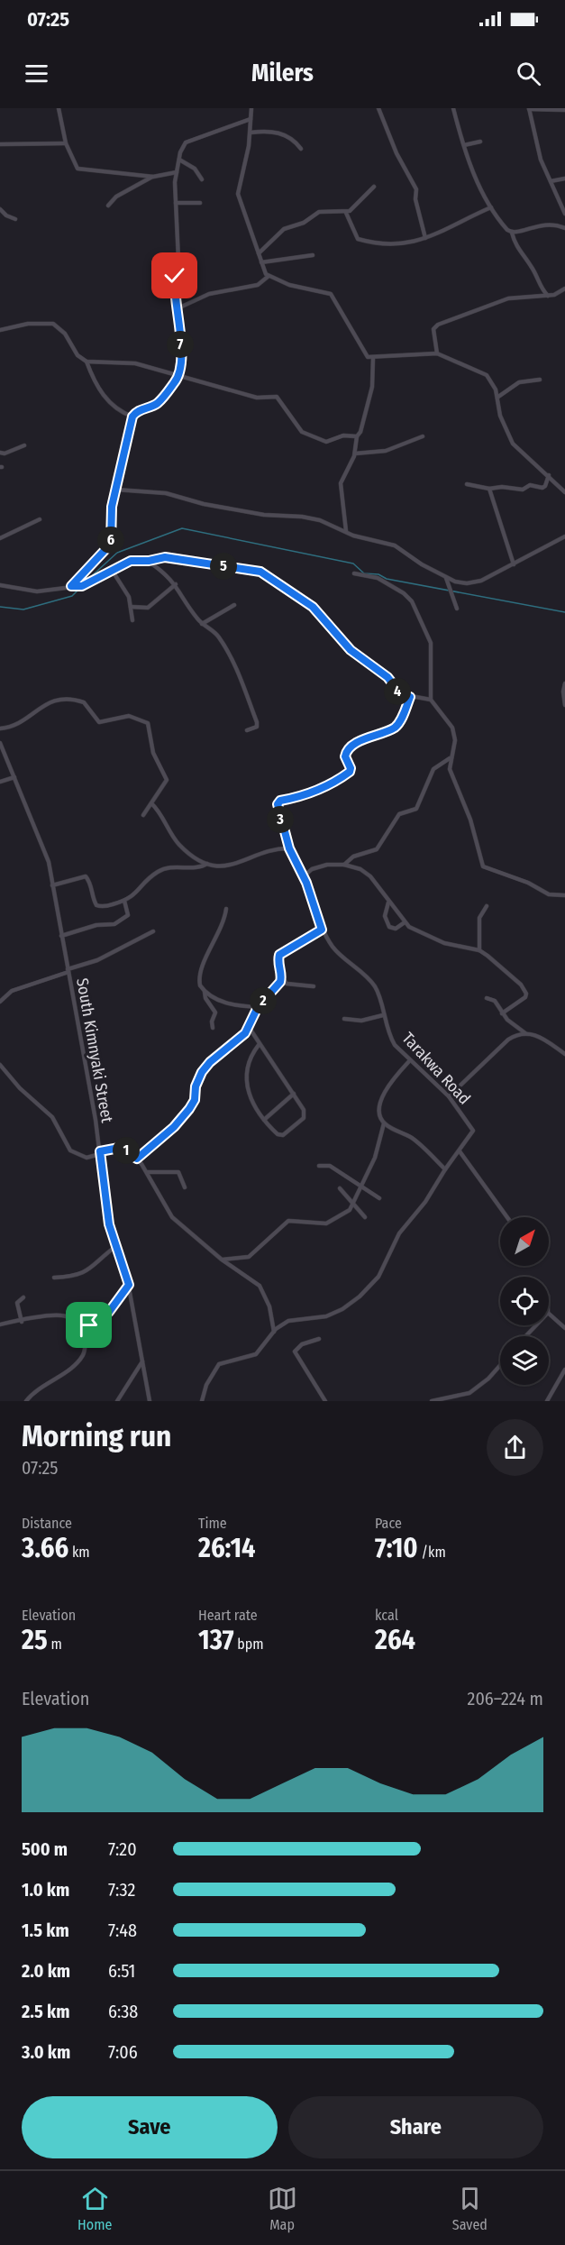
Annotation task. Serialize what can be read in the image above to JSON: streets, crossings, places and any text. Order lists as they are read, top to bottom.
{
  "streets": {
    "street": ["South Kimnyaki Street", "Tarakwa Road"]
  },
  "north": "top right",
  "page": {
    "status": "07:25",
    "header": "Milers",
    "pins": [
      "7",
      "6",
      "5",
      "4",
      "3",
      "2",
      "1"
    ],
    "heading": ["Morning run", "07:25"],
    "stats": [
      ["Distance", "3.66 km"],
      ["Time", "26:14"],
      ["Pace", "7:10 /km"],
      ["Elevation", "25 m"],
      ["Heart rate", "137 bpm"],
      ["kcal", "264"]
    ],
    "chart": ["Elevation", "206–224 m"],
    "list": [
      {
        "name": "500 m",
        "note": "7:20"
      },
      {
        "name": "1.0 km",
        "note": "7:32"
      },
      {
        "name": "1.5 km",
        "note": "7:48"
      },
      {
        "name": "2.0 km",
        "note": "6:51"
      },
      {
        "name": "2.5 km",
        "note": "6:38"
      },
      {
        "name": "3.0 km",
        "note": "7:06"
      }
    ],
    "buttons": ["Save", "Share"],
    "tabs": ["Home", "Map", "Saved"]
  }
}
